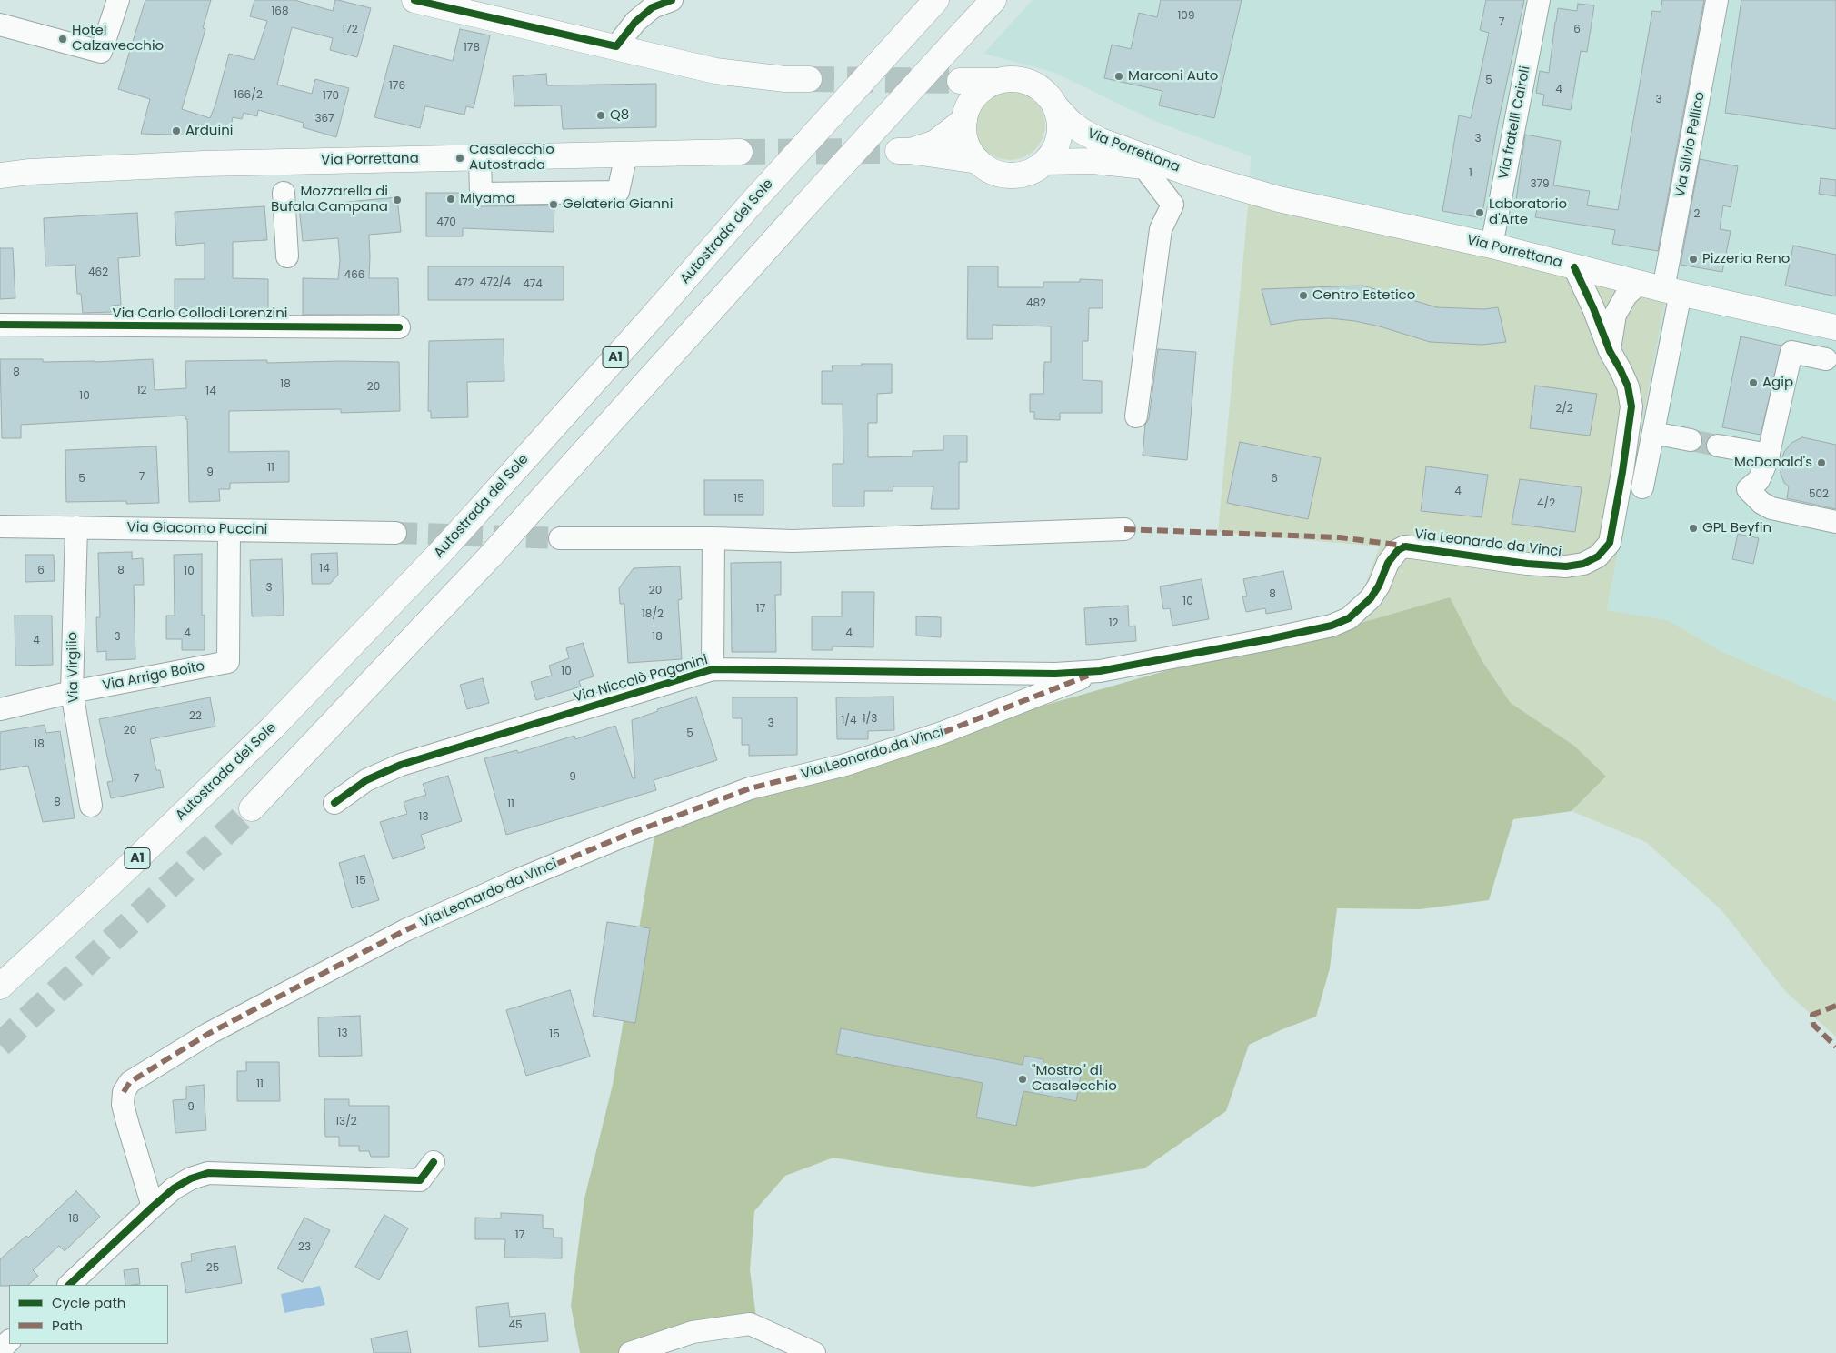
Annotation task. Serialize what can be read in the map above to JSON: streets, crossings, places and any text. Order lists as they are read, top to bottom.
{
  "streets": {
    "main road": ["Via Porrettana", "Autostrada del Sole", "A1"],
    "street": [
      "Via fratelli Cairoli",
      "Via Silvio Pellico",
      "Via Carlo Collodi Lorenzini",
      "Via Giacomo Puccini",
      "Via Leonardo da Vinci",
      "Via Virgilio",
      "Via Arrigo Boito",
      "Via Niccolò Paganini"
    ]
  },
  "crossings": [
    ["Via fratelli Cairoli", "Via Porrettana"],
    ["Via Silvio Pellico", "Via Porrettana"],
    ["Via Porrettana", "Via Leonardo da Vinci"],
    ["Via Giacomo Puccini", "Via Virgilio"],
    ["Via Giacomo Puccini", "Via Arrigo Boito"],
    ["Via Leonardo da Vinci", "Via Niccolò Paganini"],
    ["Via Virgilio", "Via Arrigo Boito"]
  ],
  "places": [
    "Hotel Calzavecchio",
    "Marconi Auto",
    "Q8",
    "Arduini",
    "Casalecchio Autostrada",
    "Miyama",
    "Mozzarella di Bufala Campana",
    "Gelateria Gianni",
    "Laboratorio d'Arte",
    "Pizzeria Reno",
    "Centro Estetico",
    "Agip",
    "McDonald's",
    "GPL Beyfin",
    "\"Mostro\" di Casalecchio"
  ],
  "house_numbers": [
    "168",
    "109",
    "7",
    "172",
    "6",
    "178",
    "5",
    "176",
    "4",
    "166/2",
    "170",
    "3",
    "367",
    "3",
    "1",
    "379",
    "2",
    "470",
    "462",
    "466",
    "472/4",
    "472",
    "474",
    "482",
    "8",
    "18",
    "20",
    "12",
    "14",
    "10",
    "2/2",
    "11",
    "9",
    "7",
    "5",
    "6",
    "4",
    "502",
    "15",
    "4/2",
    "14",
    "6",
    "8",
    "10",
    "3",
    "20",
    "8",
    "10",
    "17",
    "18/2",
    "12",
    "4",
    "4",
    "3",
    "18",
    "4",
    "10",
    "22",
    "1/3",
    "1/4",
    "3",
    "20",
    "5",
    "18",
    "9",
    "7",
    "8",
    "11",
    "13",
    "15",
    "13",
    "15",
    "11",
    "9",
    "13/2",
    "18",
    "17",
    "23",
    "25",
    "45"
  ],
  "legend": ["Cycle path", "Path"]
}
